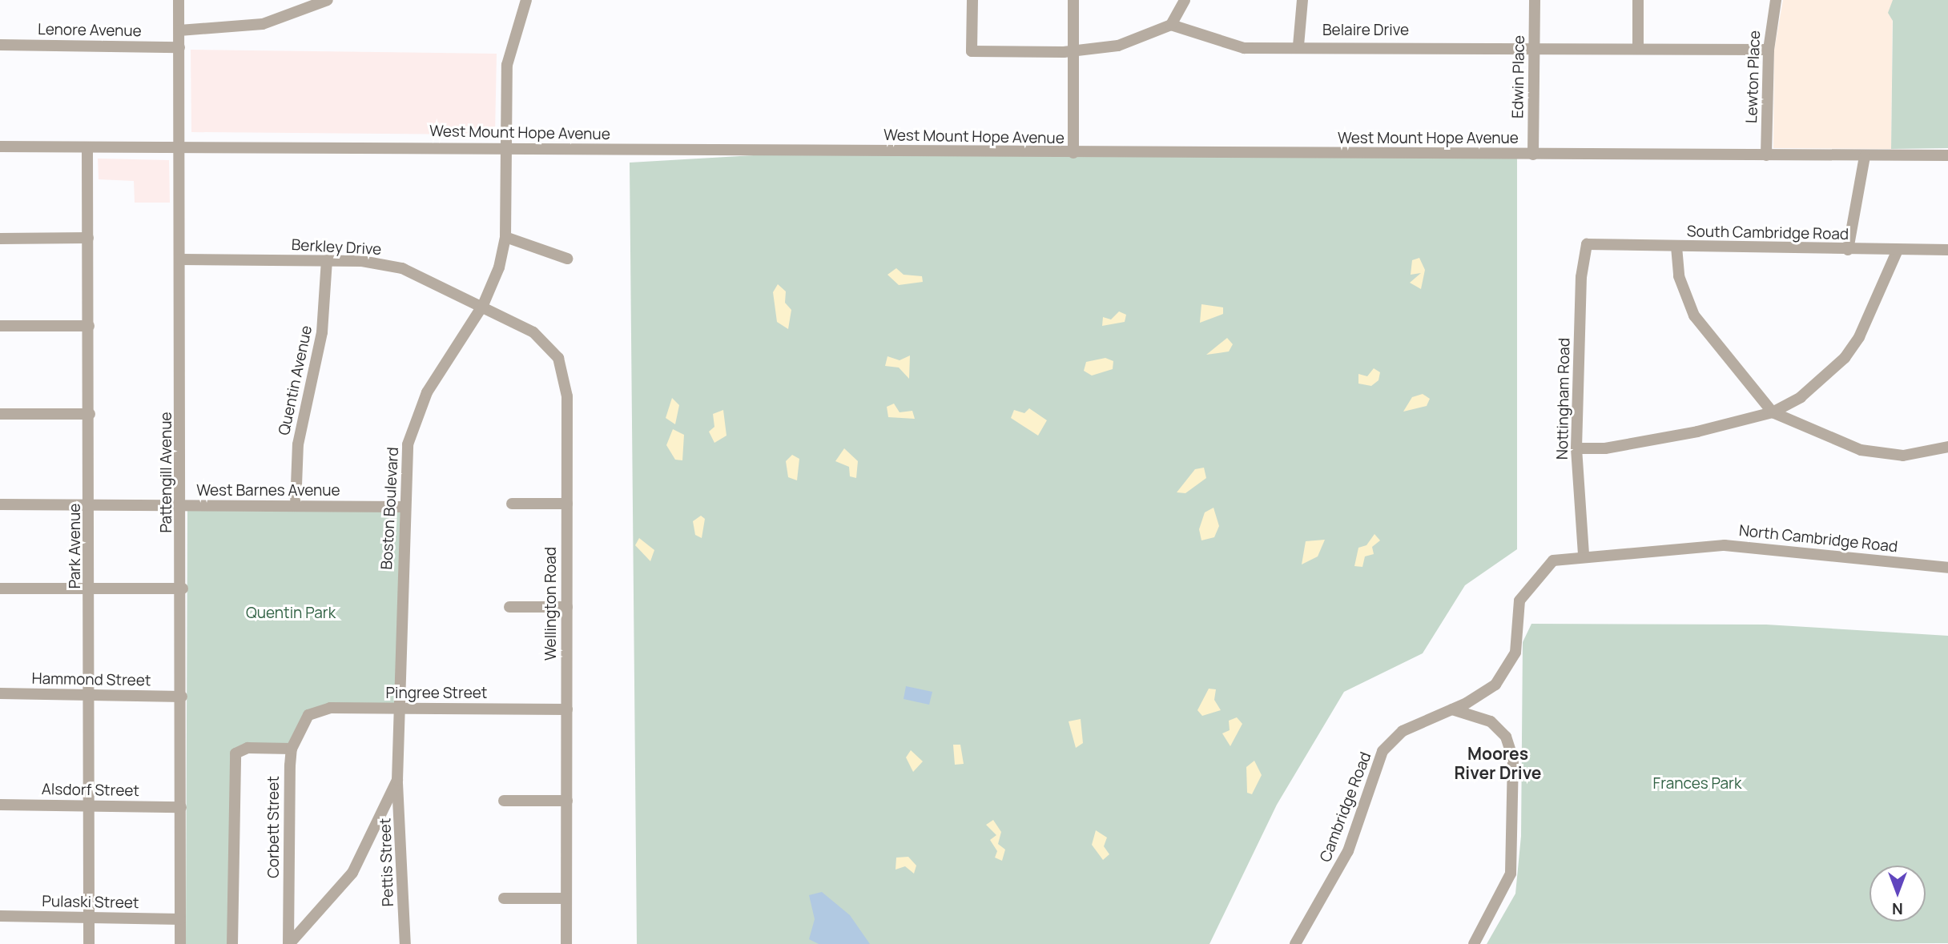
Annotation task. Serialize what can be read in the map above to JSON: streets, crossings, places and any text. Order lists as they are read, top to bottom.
{
  "streets": {
    "street": [
      "Lenore Avenue",
      "Belaire Drive",
      "Edwin Place",
      "Lewton Place",
      "West Mount Hope Avenue",
      "South Cambridge Road",
      "Berkley Drive",
      "Quentin Avenue",
      "Nottingham Road",
      "Pattengill Avenue",
      "West Barnes Avenue",
      "Boston Boulevard",
      "North Cambridge Road",
      "Park Avenue",
      "Wellington Road",
      "Hammond Street",
      "Pingree Street",
      "Alsdorf Street",
      "Cambridge Road",
      "Corbett Street",
      "Pettis Street",
      "Pulaski Street"
    ]
  },
  "crossings": [
    ["Lenore Avenue", "Pattengill Avenue"],
    ["Belaire Drive", "Edwin Place"],
    ["Belaire Drive", "Lewton Place"],
    ["Edwin Place", "West Mount Hope Avenue"],
    ["Lewton Place", "West Mount Hope Avenue"],
    ["West Mount Hope Avenue", "Pattengill Avenue"],
    ["West Mount Hope Avenue", "Boston Boulevard"],
    ["West Mount Hope Avenue", "Park Avenue"],
    ["South Cambridge Road", "Nottingham Road"],
    ["Berkley Drive", "Quentin Avenue"],
    ["Berkley Drive", "Pattengill Avenue"],
    ["Berkley Drive", "Boston Boulevard"],
    ["Berkley Drive", "Wellington Road"],
    ["Quentin Avenue", "West Barnes Avenue"],
    ["Nottingham Road", "North Cambridge Road"],
    ["Pattengill Avenue", "West Barnes Avenue"],
    ["Pattengill Avenue", "Hammond Street"],
    ["Pattengill Avenue", "Alsdorf Street"],
    ["Pattengill Avenue", "Pulaski Street"],
    ["West Barnes Avenue", "Boston Boulevard"],
    ["West Barnes Avenue", "Park Avenue"],
    ["Boston Boulevard", "Wellington Road"],
    ["Boston Boulevard", "Pingree Street"],
    ["Boston Boulevard", "Corbett Street"],
    ["Boston Boulevard", "Pettis Street"],
    ["North Cambridge Road", "Cambridge Road"],
    ["Park Avenue", "Hammond Street"],
    ["Park Avenue", "Alsdorf Street"],
    ["Park Avenue", "Pulaski Street"],
    ["Wellington Road", "Pingree Street"],
    ["Pingree Street", "Corbett Street"]
  ],
  "districts": ["Moores River Drive"],
  "parks": ["Quentin Park", "Frances Park"],
  "north": "bottom"
}
